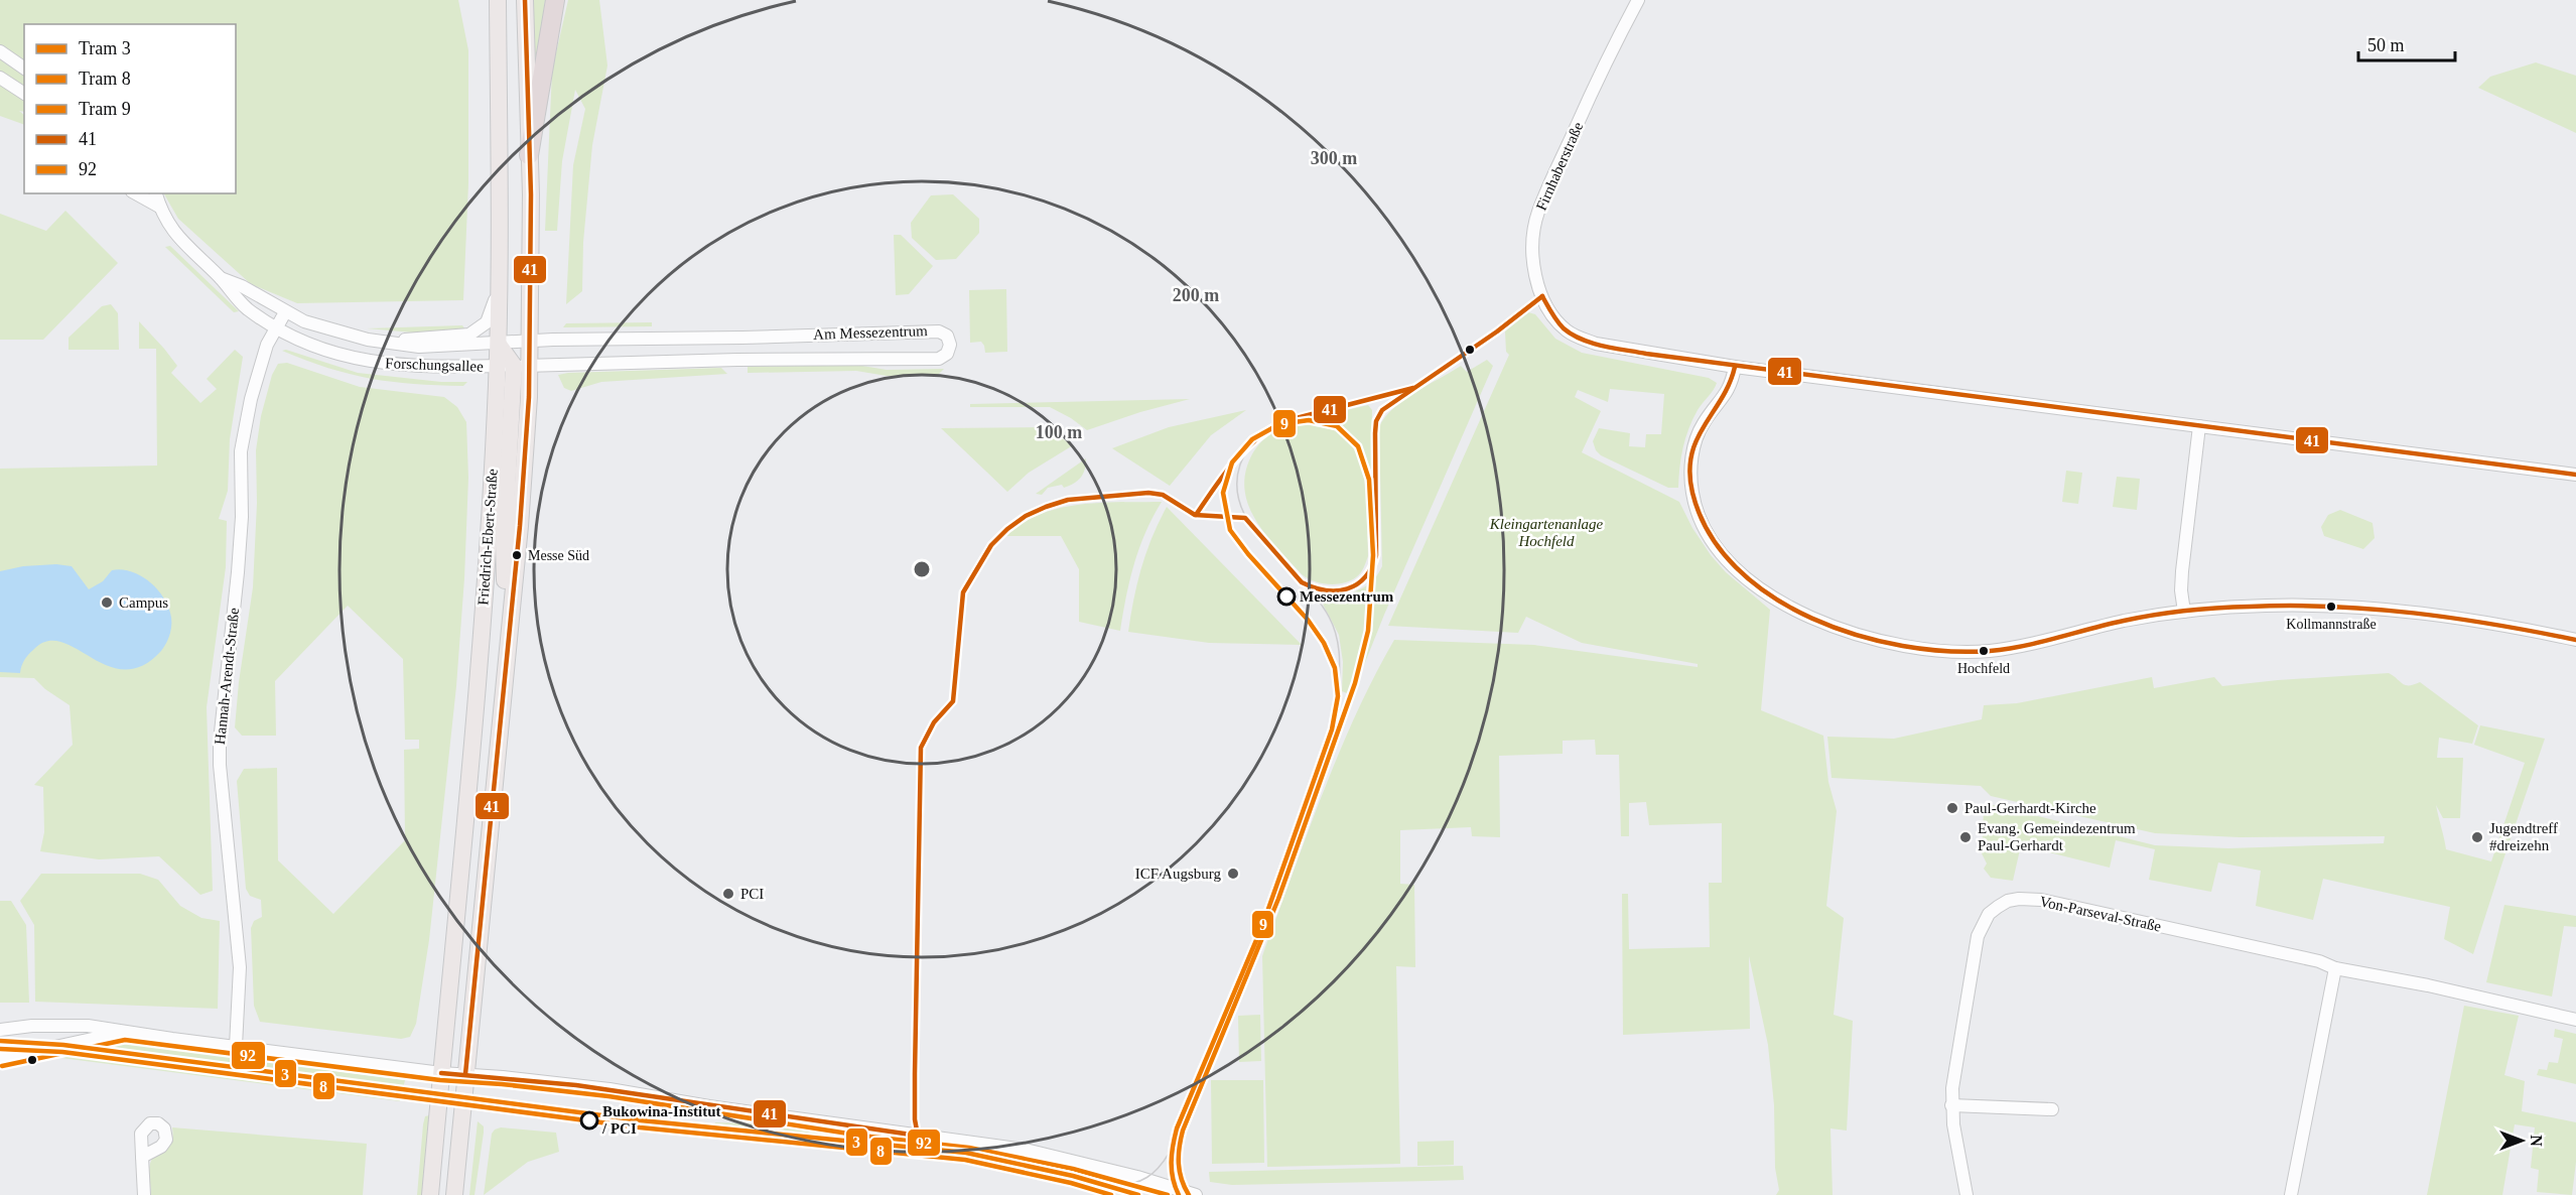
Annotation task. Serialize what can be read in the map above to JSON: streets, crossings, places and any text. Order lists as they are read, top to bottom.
{
  "streets": {
    "main road": ["Friedrich-Ebert-Straße"],
    "street": [
      "Firnhaberstraße",
      "Am Messezentrum",
      "Forschungsallee",
      "Hannah-Arendt-Straße",
      "Von-Parseval-Straße"
    ]
  },
  "crossings": [
    ["Am Messezentrum", "Forschungsallee"],
    ["Am Messezentrum", "Friedrich-Ebert-Straße"],
    ["Forschungsallee", "Friedrich-Ebert-Straße"],
    ["Forschungsallee", "Hannah-Arendt-Straße"]
  ],
  "parks": ["Kleingartenanlage Hochfeld"],
  "places": [
    "Messe Süd",
    "Messezentrum",
    "Campus",
    "Kollmannstraße",
    "Hochfeld",
    "Paul-Gerhardt-Kirche",
    "Evang. Gemeindezentrum Paul-Gerhardt",
    "Jugendtreff #dreizehn",
    "ICF Augsburg",
    "PCI",
    "Bukowina-Institut / PCI"
  ],
  "lines": [
    "transit line 41",
    "tram line 9",
    "transit line 92",
    "tram line 3",
    "tram line 8"
  ],
  "legend": [
    "Tram 3",
    "Tram 8",
    "Tram 9",
    "41",
    "92"
  ],
  "scale_bar": "50 m",
  "north": "right",
  "rings": ["300 m", "200 m", "100 m"]
}
